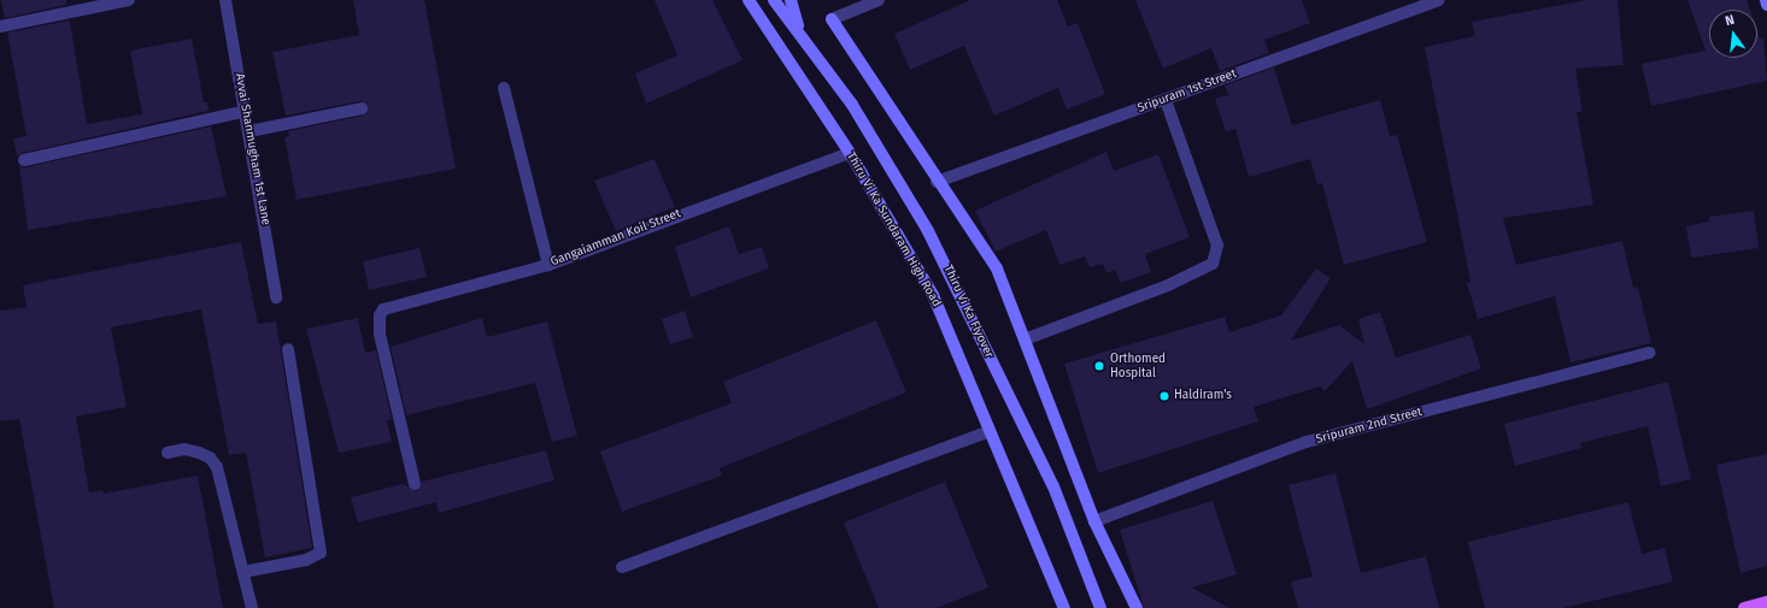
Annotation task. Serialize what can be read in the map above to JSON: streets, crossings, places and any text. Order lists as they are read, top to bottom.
{
  "streets": {
    "street": [
      "Sripuram 1st Street",
      "Avvai Shanmugham 1st Lane",
      "Thiru Vi Ka Sundaram High Road",
      "Gangaiamman Koil Street",
      "Thiru Vi Ka Flyover",
      "Sripuram 2nd Street"
    ]
  },
  "crossings": [
    ["Thiru Vi Ka Sundaram High Road", "Gangaiamman Koil Street"]
  ],
  "places": ["Orthomed Hospital", "Haldiram's"],
  "north": "top"
}
